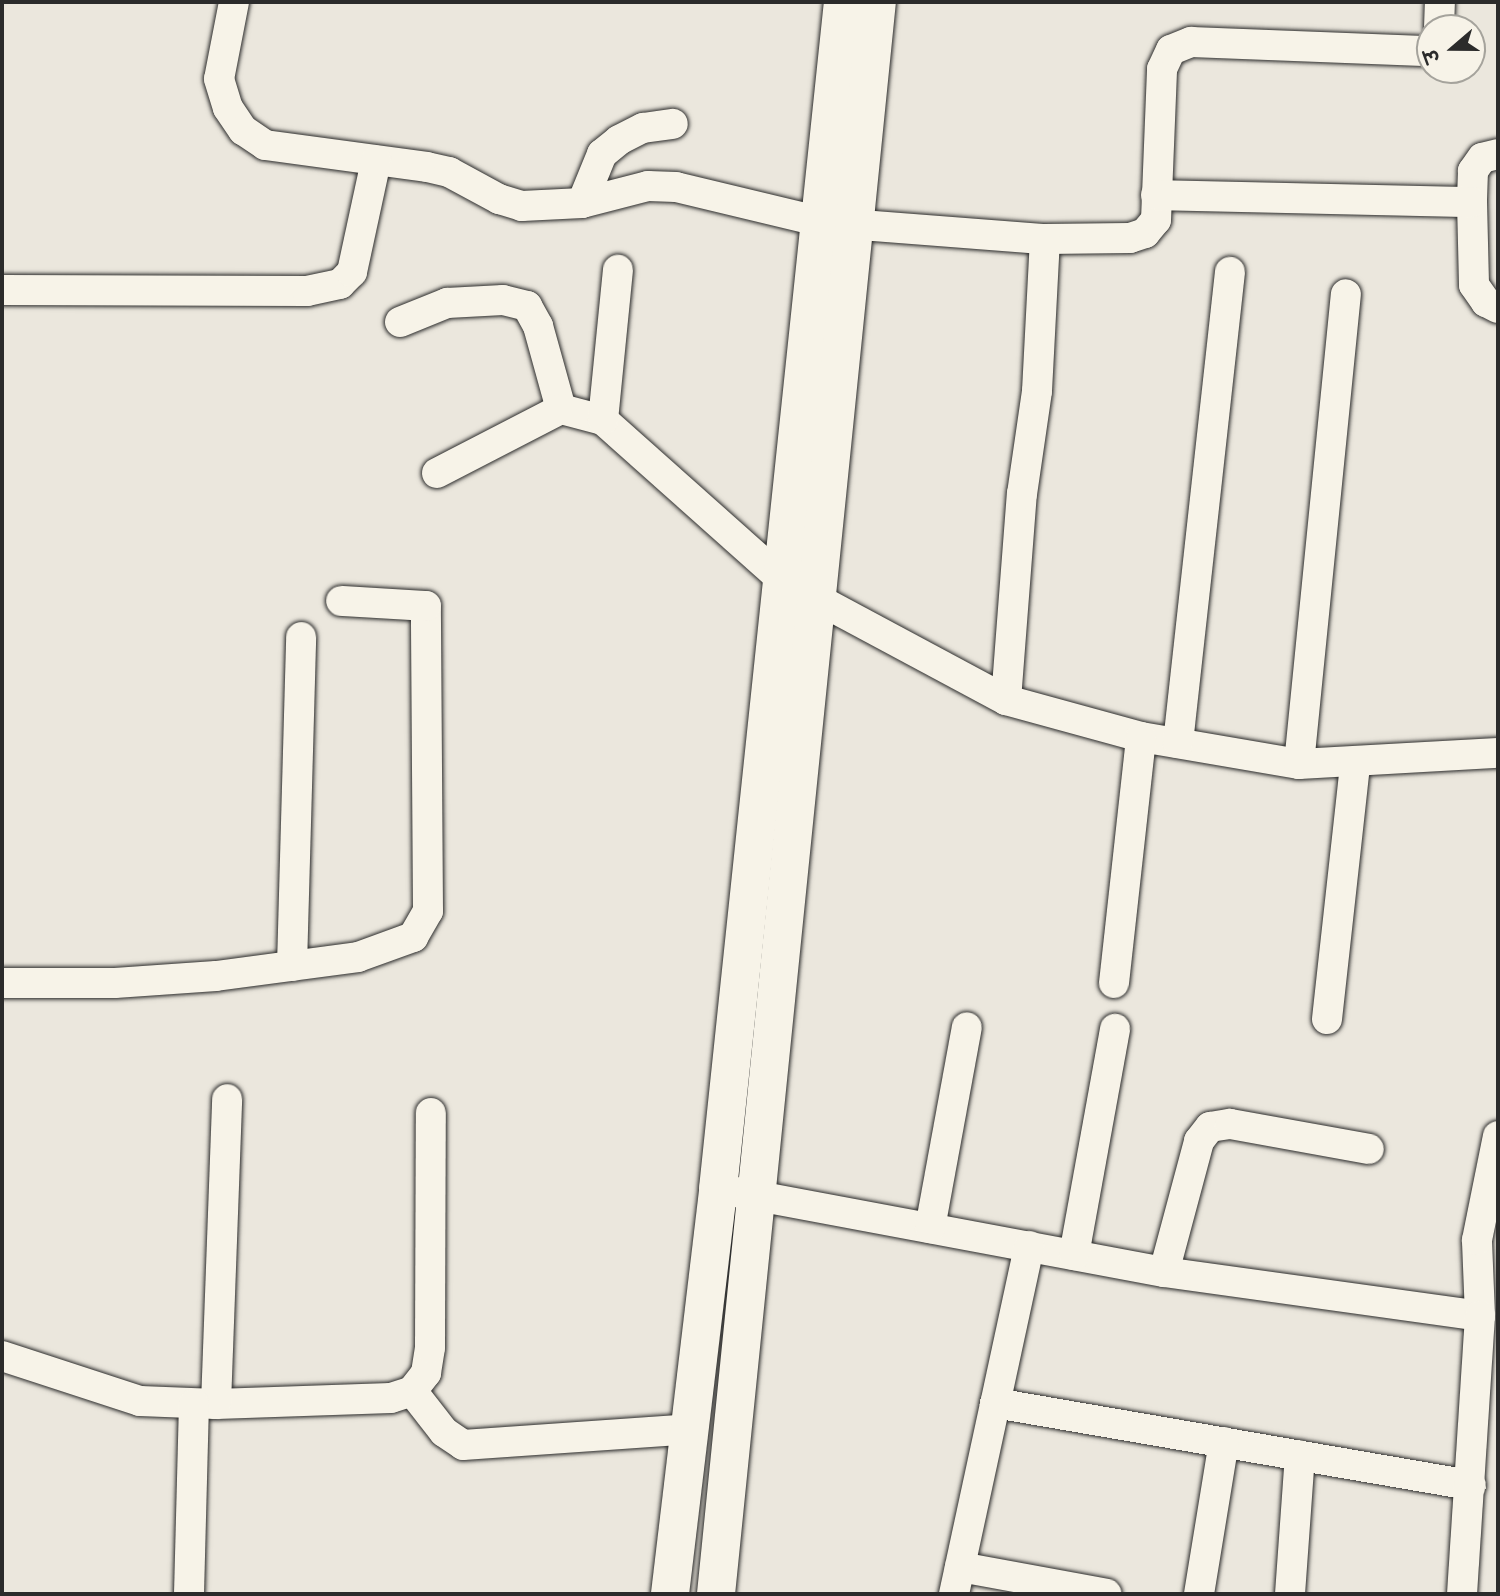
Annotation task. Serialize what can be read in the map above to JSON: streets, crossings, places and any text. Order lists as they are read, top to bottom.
{
  "north": "left"
}
